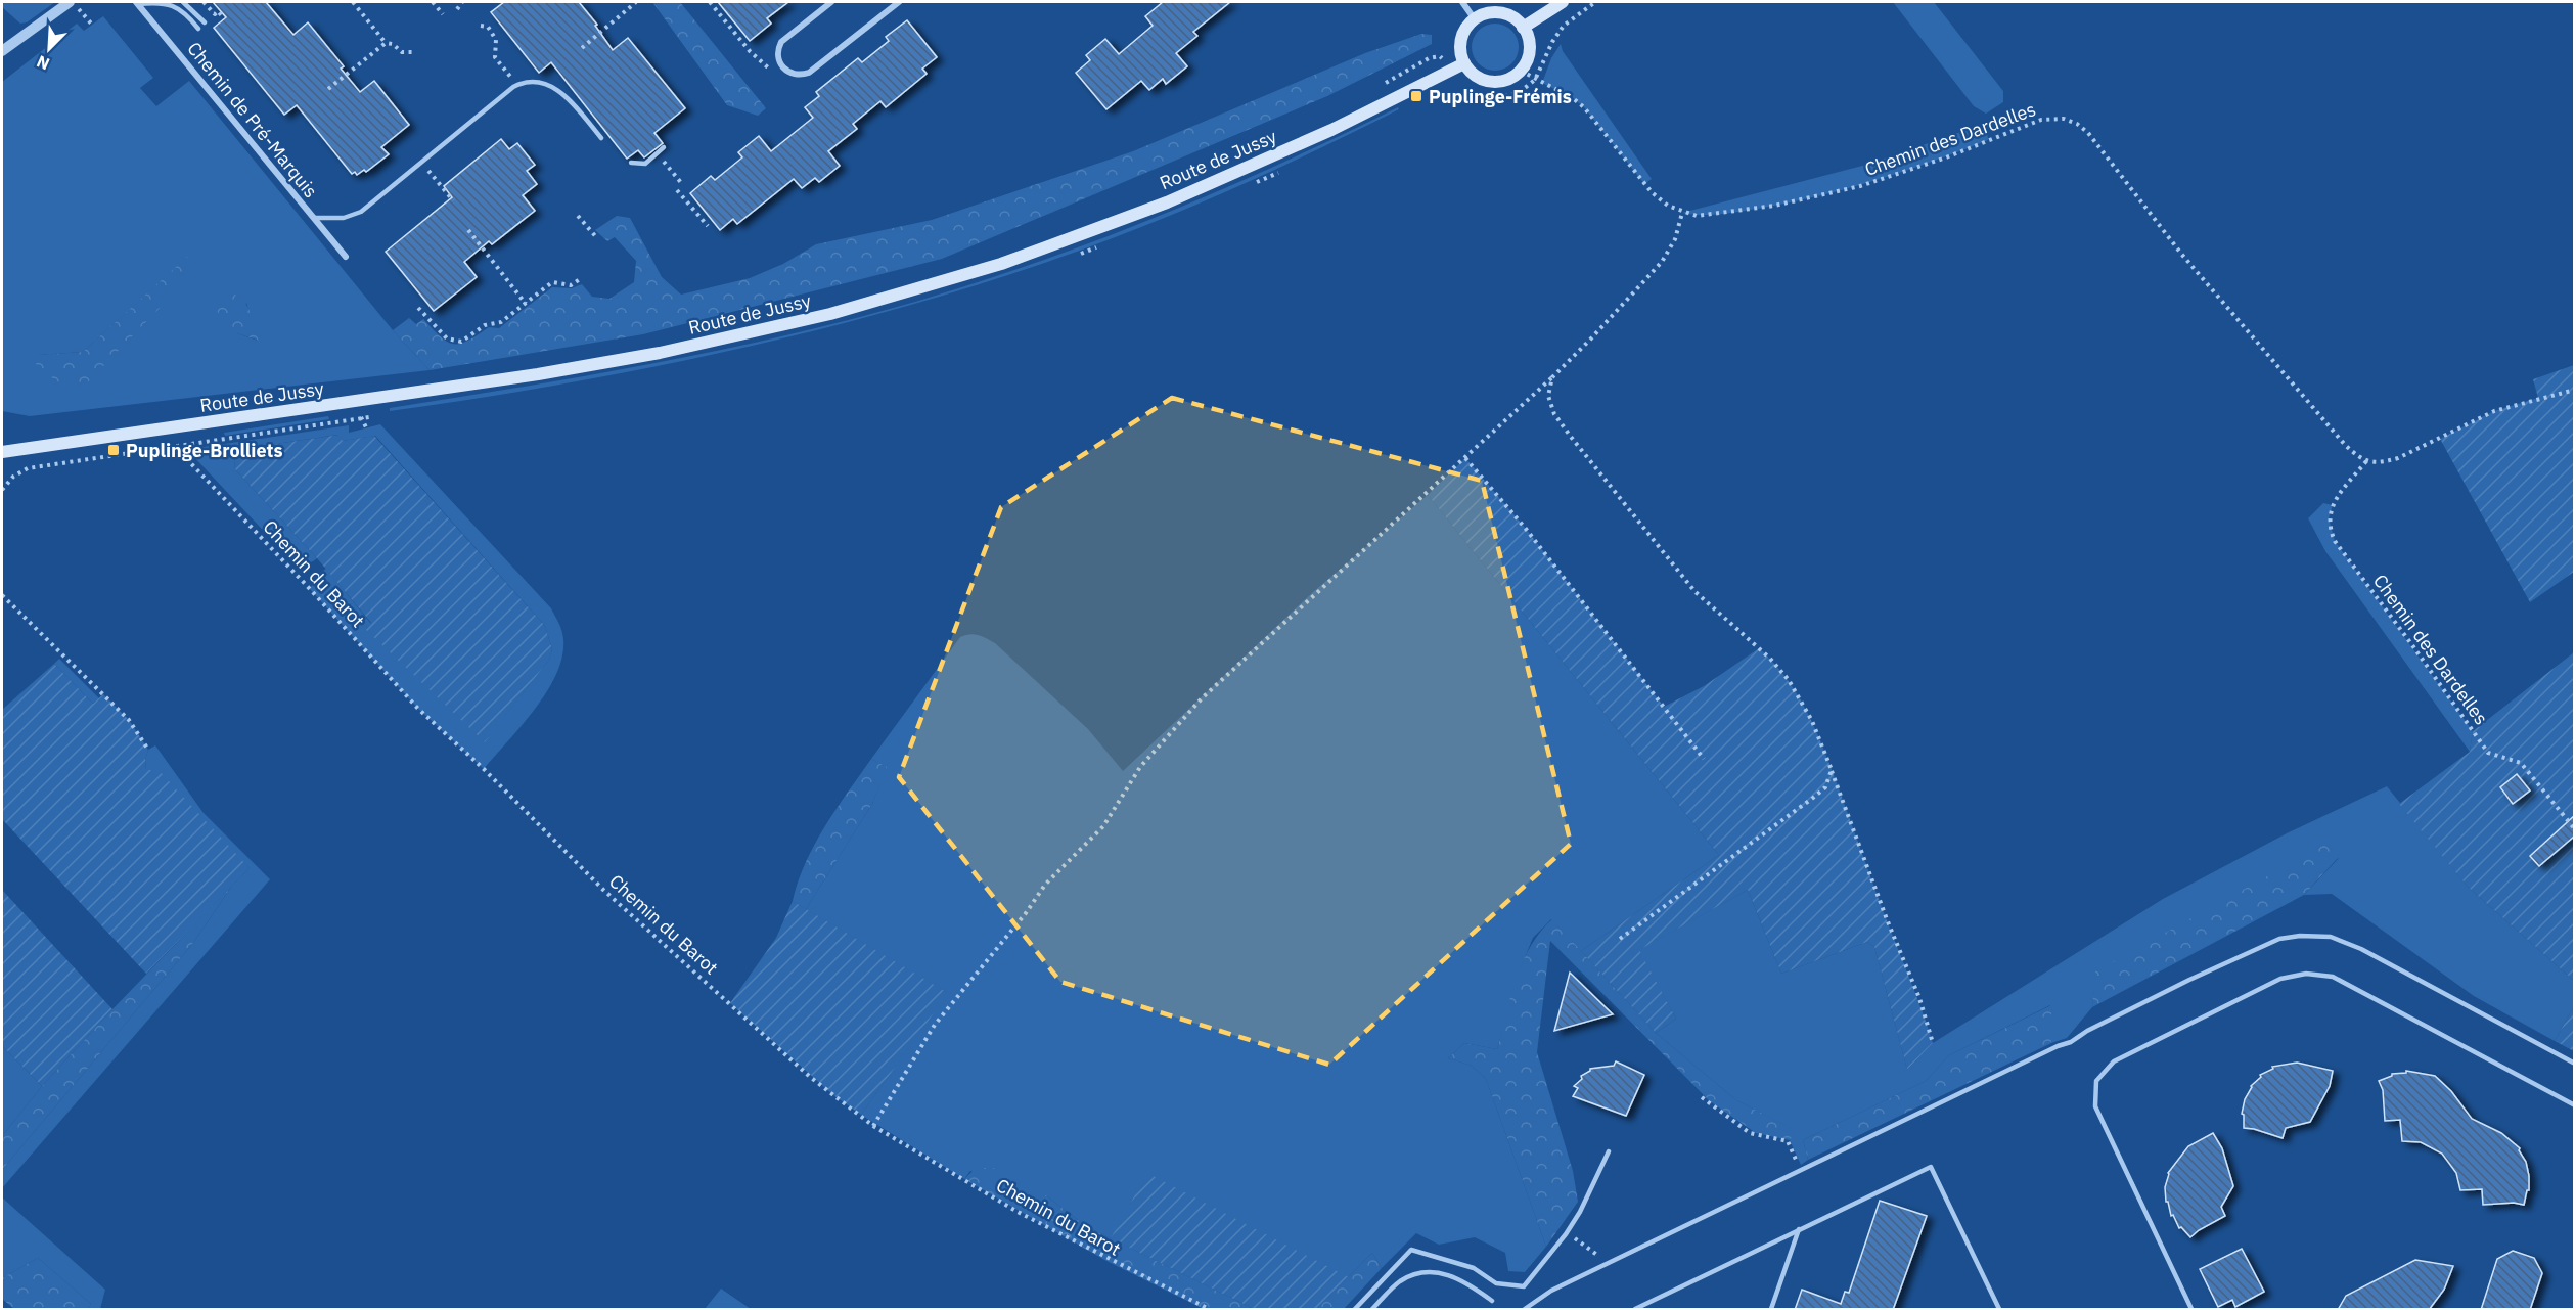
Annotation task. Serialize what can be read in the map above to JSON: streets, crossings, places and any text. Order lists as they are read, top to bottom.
{
  "streets": {
    "main road": ["Route de Jussy"],
    "street": ["Chemin de Pré-Marquis"],
    "path": ["Chemin des Dardelles", "Chemin du Barot"]
  },
  "crossings": [
    ["Chemin des Dardelles", "Route de Jussy"]
  ],
  "places": {
    "transit": ["Puplinge-Frémis", "Puplinge-Brolliets"]
  },
  "north": "bottom left"
}
